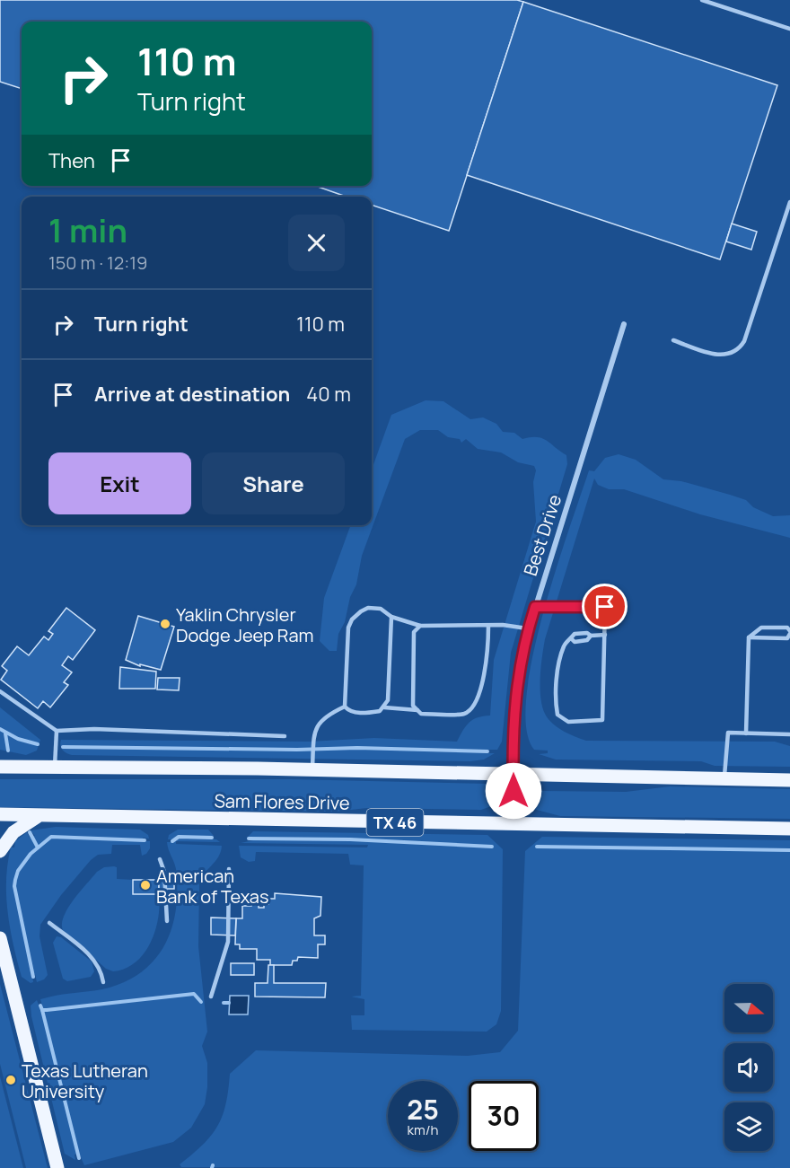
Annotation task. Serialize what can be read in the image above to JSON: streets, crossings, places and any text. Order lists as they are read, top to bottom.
{
  "streets": {
    "main road": ["Sam Flores Drive", "TX 46"],
    "street": ["Best Drive"]
  },
  "crossings": [
    ["Best Drive", "Sam Flores Drive"]
  ],
  "places": ["Yaklin Chrysler Dodge Jeep Ram", "American Bank of Texas", "Texas Lutheran University"],
  "north": "right",
  "page": {
    "turn": ["110 m", "Turn right"],
    "then": "Then",
    "heading": ["1 min", "150 m · 12:19"],
    "list": [
      {
        "name": "Turn right",
        "value": "110 m"
      },
      {
        "name": "Arrive at destination",
        "value": "40 m"
      }
    ],
    "buttons": ["Exit", "Share"],
    "speed": "25 km/h",
    "limit": "30"
  }
}
